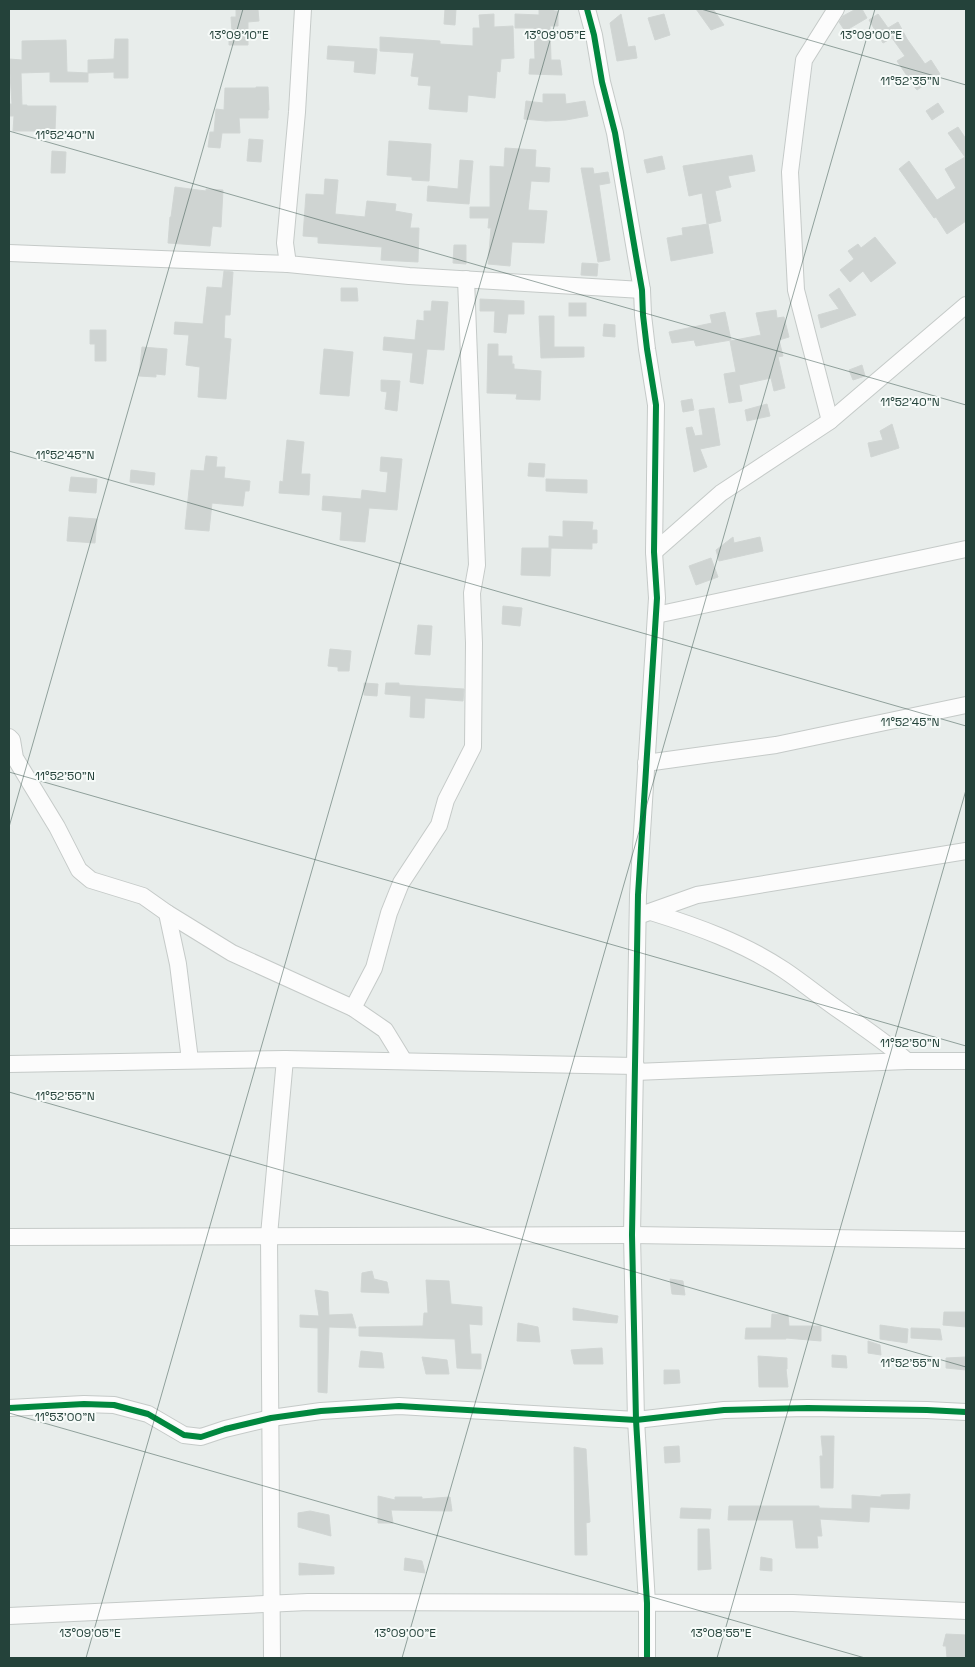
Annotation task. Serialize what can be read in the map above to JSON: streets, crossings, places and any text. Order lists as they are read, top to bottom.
{
  "coordinates": [
    "13°09'10\"E",
    "13°09'05\"E",
    "13°09'00\"E",
    "11°52'35\"N",
    "11°52'40\"N",
    "11°52'45\"N",
    "11°52'50\"N",
    "11°52'55\"N",
    "11°53'00\"N",
    "13°08'55\"E"
  ]
}
